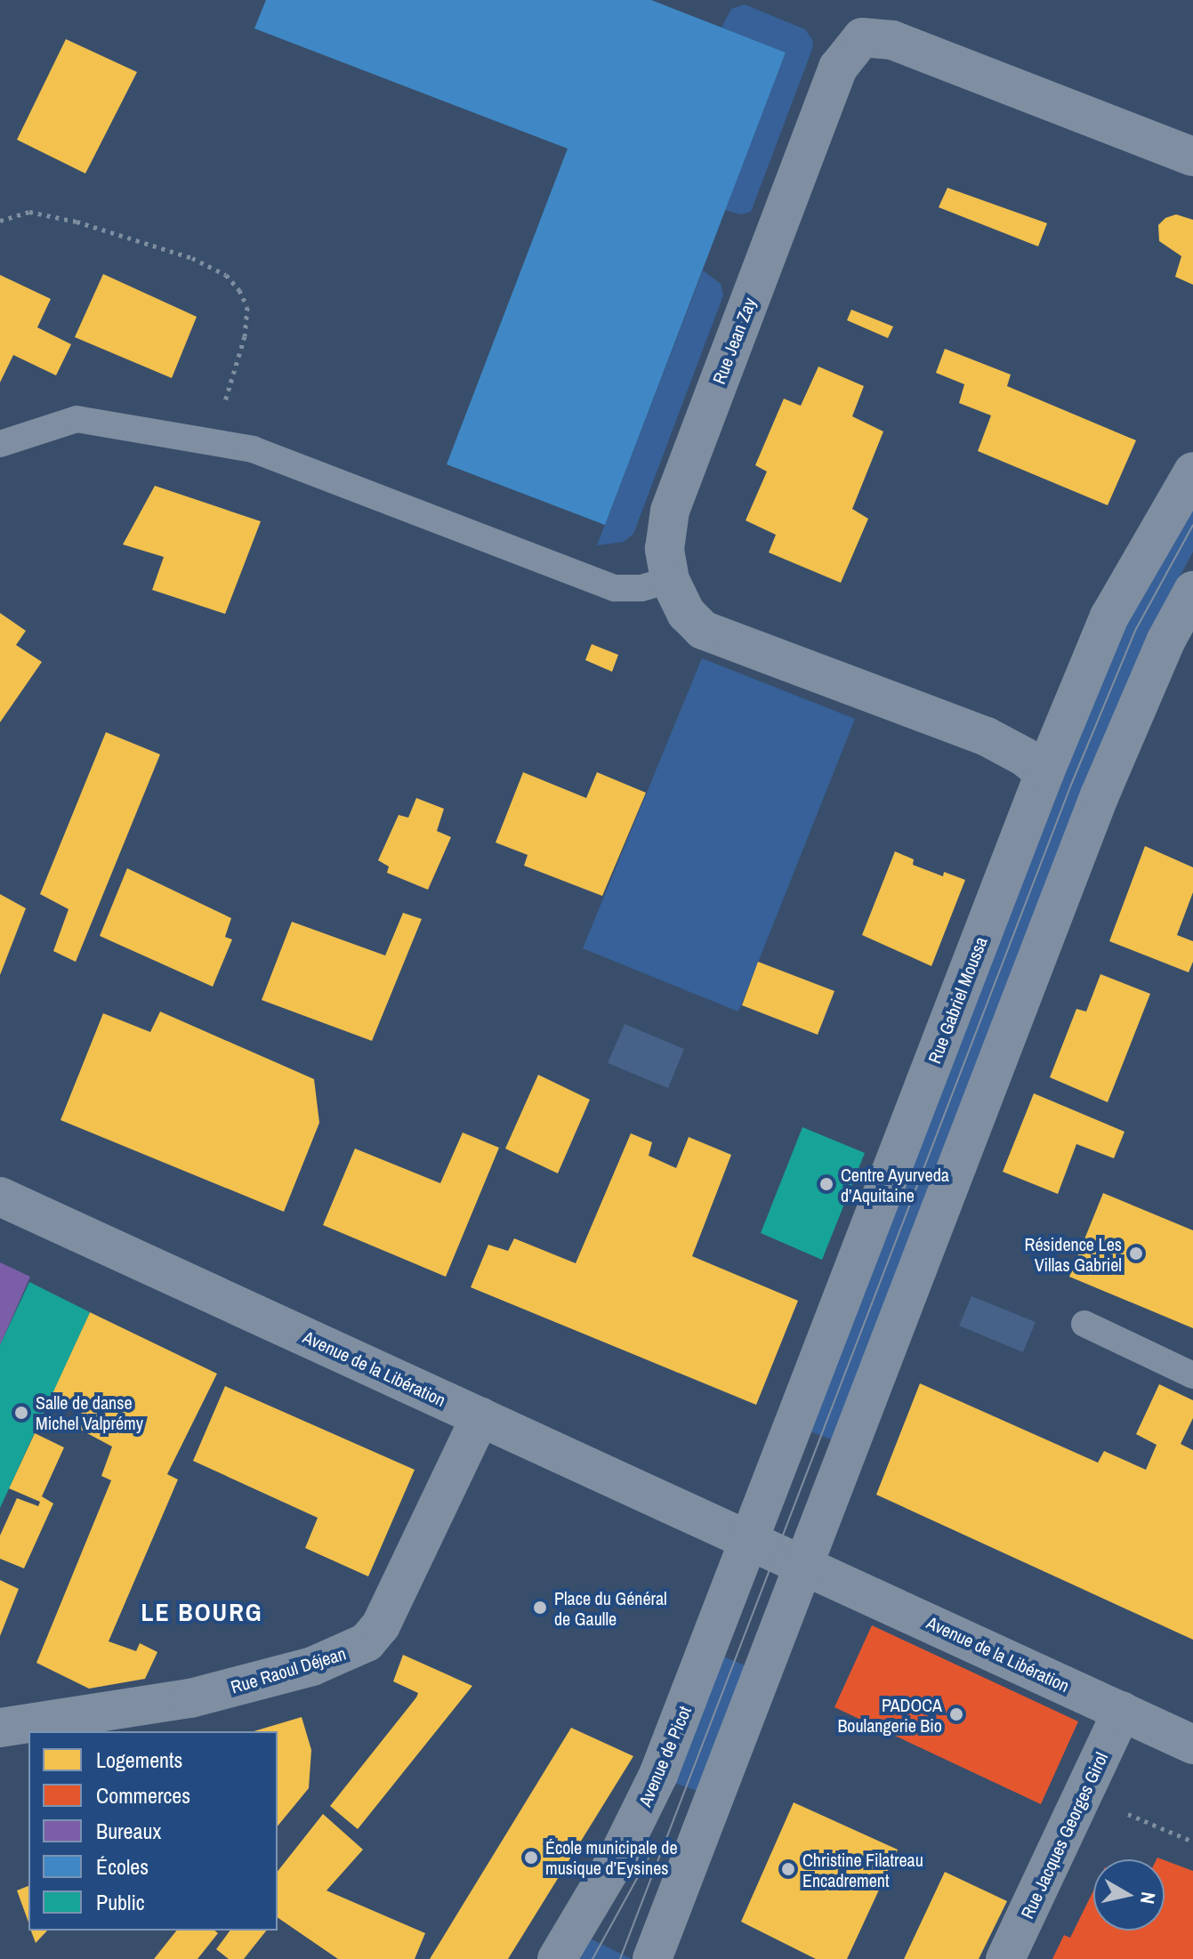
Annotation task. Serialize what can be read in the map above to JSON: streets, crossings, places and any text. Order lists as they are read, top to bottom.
{
  "streets": {
    "street": [
      "Rue Jean Zay",
      "Rue Gabriel Moussa",
      "Avenue de la Libération",
      "Rue Raoul Déjean",
      "Avenue de Picot",
      "Rue Jacques Georges Girol"
    ]
  },
  "crossings": [
    ["Rue Jean Zay", "Rue Gabriel Moussa"],
    ["Rue Gabriel Moussa", "Avenue de la Libération"],
    ["Rue Gabriel Moussa", "Avenue de Picot"],
    ["Avenue de la Libération", "Rue Raoul Déjean"],
    ["Avenue de la Libération", "Avenue de Picot"],
    ["Avenue de la Libération", "Rue Jacques Georges Girol"]
  ],
  "districts": ["LE BOURG"],
  "places": [
    "Centre Ayurveda d’Aquitaine",
    "Résidence Les Villas Gabriel",
    "Salle de danse Michel Valprémy",
    "Place du Général de Gaulle",
    "PADOCA Boulangerie Bio",
    "École municipale de musique d’Eysines",
    "Christine Filatreau Encadrement"
  ],
  "legend": [
    "Logements",
    "Commerces",
    "Bureaux",
    "Écoles",
    "Public"
  ],
  "north": "right"
}
